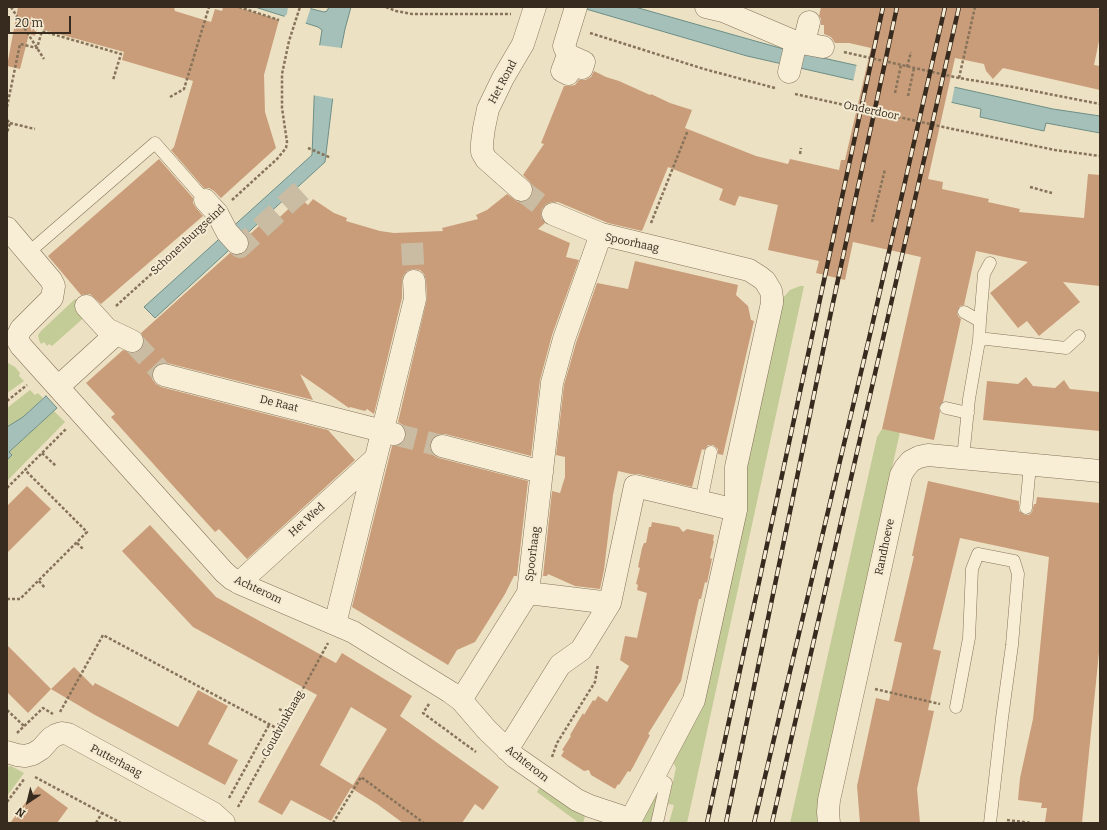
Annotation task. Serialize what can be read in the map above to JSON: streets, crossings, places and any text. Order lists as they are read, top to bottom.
{
  "streets": {
    "street": [
      "Het Rond",
      "Spoorhaag",
      "De Raat",
      "Het Wed",
      "Randhoeve",
      "Achterom",
      "Putterhaag"
    ],
    "path": ["Onderdoor", "Schonenburgseind", "Goudvinkhaag"]
  },
  "crossings": [
    ["Spoorhaag", "Achterom"],
    ["Het Wed", "Achterom"],
    ["Achterom", "Goudvinkhaag"],
    ["Goudvinkhaag", "Putterhaag"]
  ],
  "scale_bar": "20 m",
  "north": "bottom left"
}
